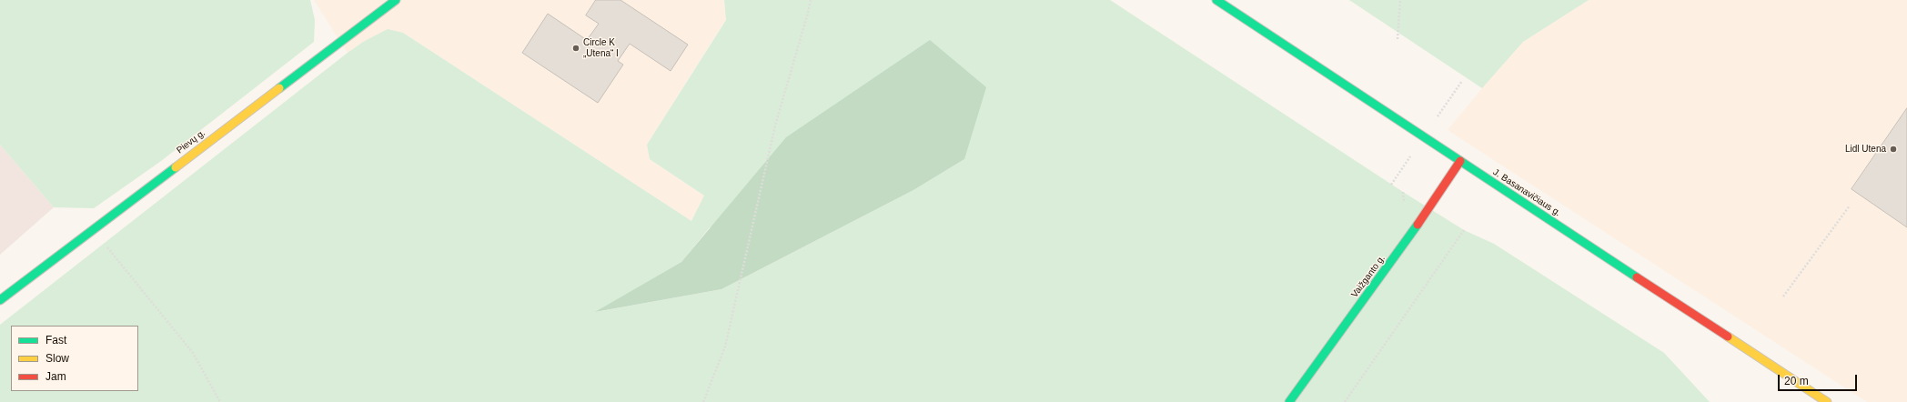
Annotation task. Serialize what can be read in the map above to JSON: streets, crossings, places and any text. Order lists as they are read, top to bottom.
{
  "streets": {
    "main road": ["Pievų g.", "J. Basanavičiaus g.", "Vaižganto g."]
  },
  "crossings": [
    ["J. Basanavičiaus g.", "Vaižganto g."]
  ],
  "places": ["Circle K „Utena“ I", "Lidl Utena"],
  "legend": ["Fast", "Slow", "Jam"],
  "scale_bar": "20 m"
}
